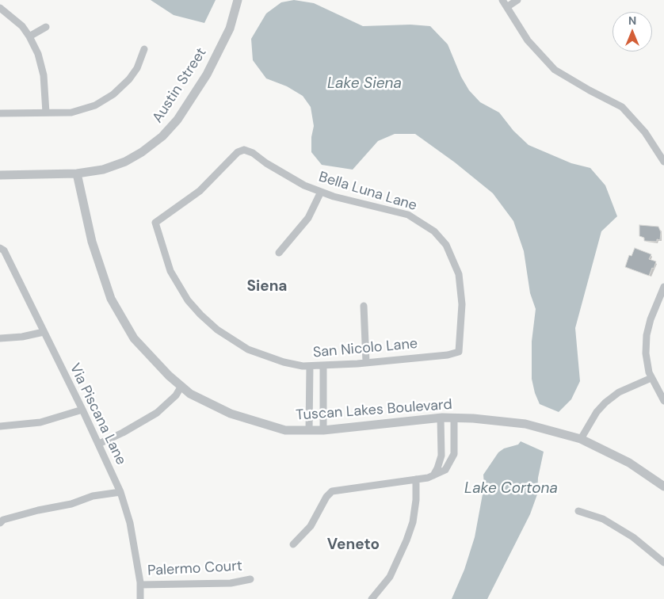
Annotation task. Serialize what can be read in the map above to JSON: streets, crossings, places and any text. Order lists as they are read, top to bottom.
{
  "streets": {
    "street": [
      "Austin Street",
      "Bella Luna Lane",
      "San Nicolo Lane",
      "Tuscan Lakes Boulevard",
      "Via Piscana Lane",
      "Palermo Court"
    ]
  },
  "crossings": [
    ["Austin Street", "Tuscan Lakes Boulevard"],
    ["Bella Luna Lane", "San Nicolo Lane"],
    ["Via Piscana Lane", "Palermo Court"]
  ],
  "districts": ["Siena", "Veneto"],
  "water": ["Lake Siena", "Lake Cortona"],
  "north": "top"
}
